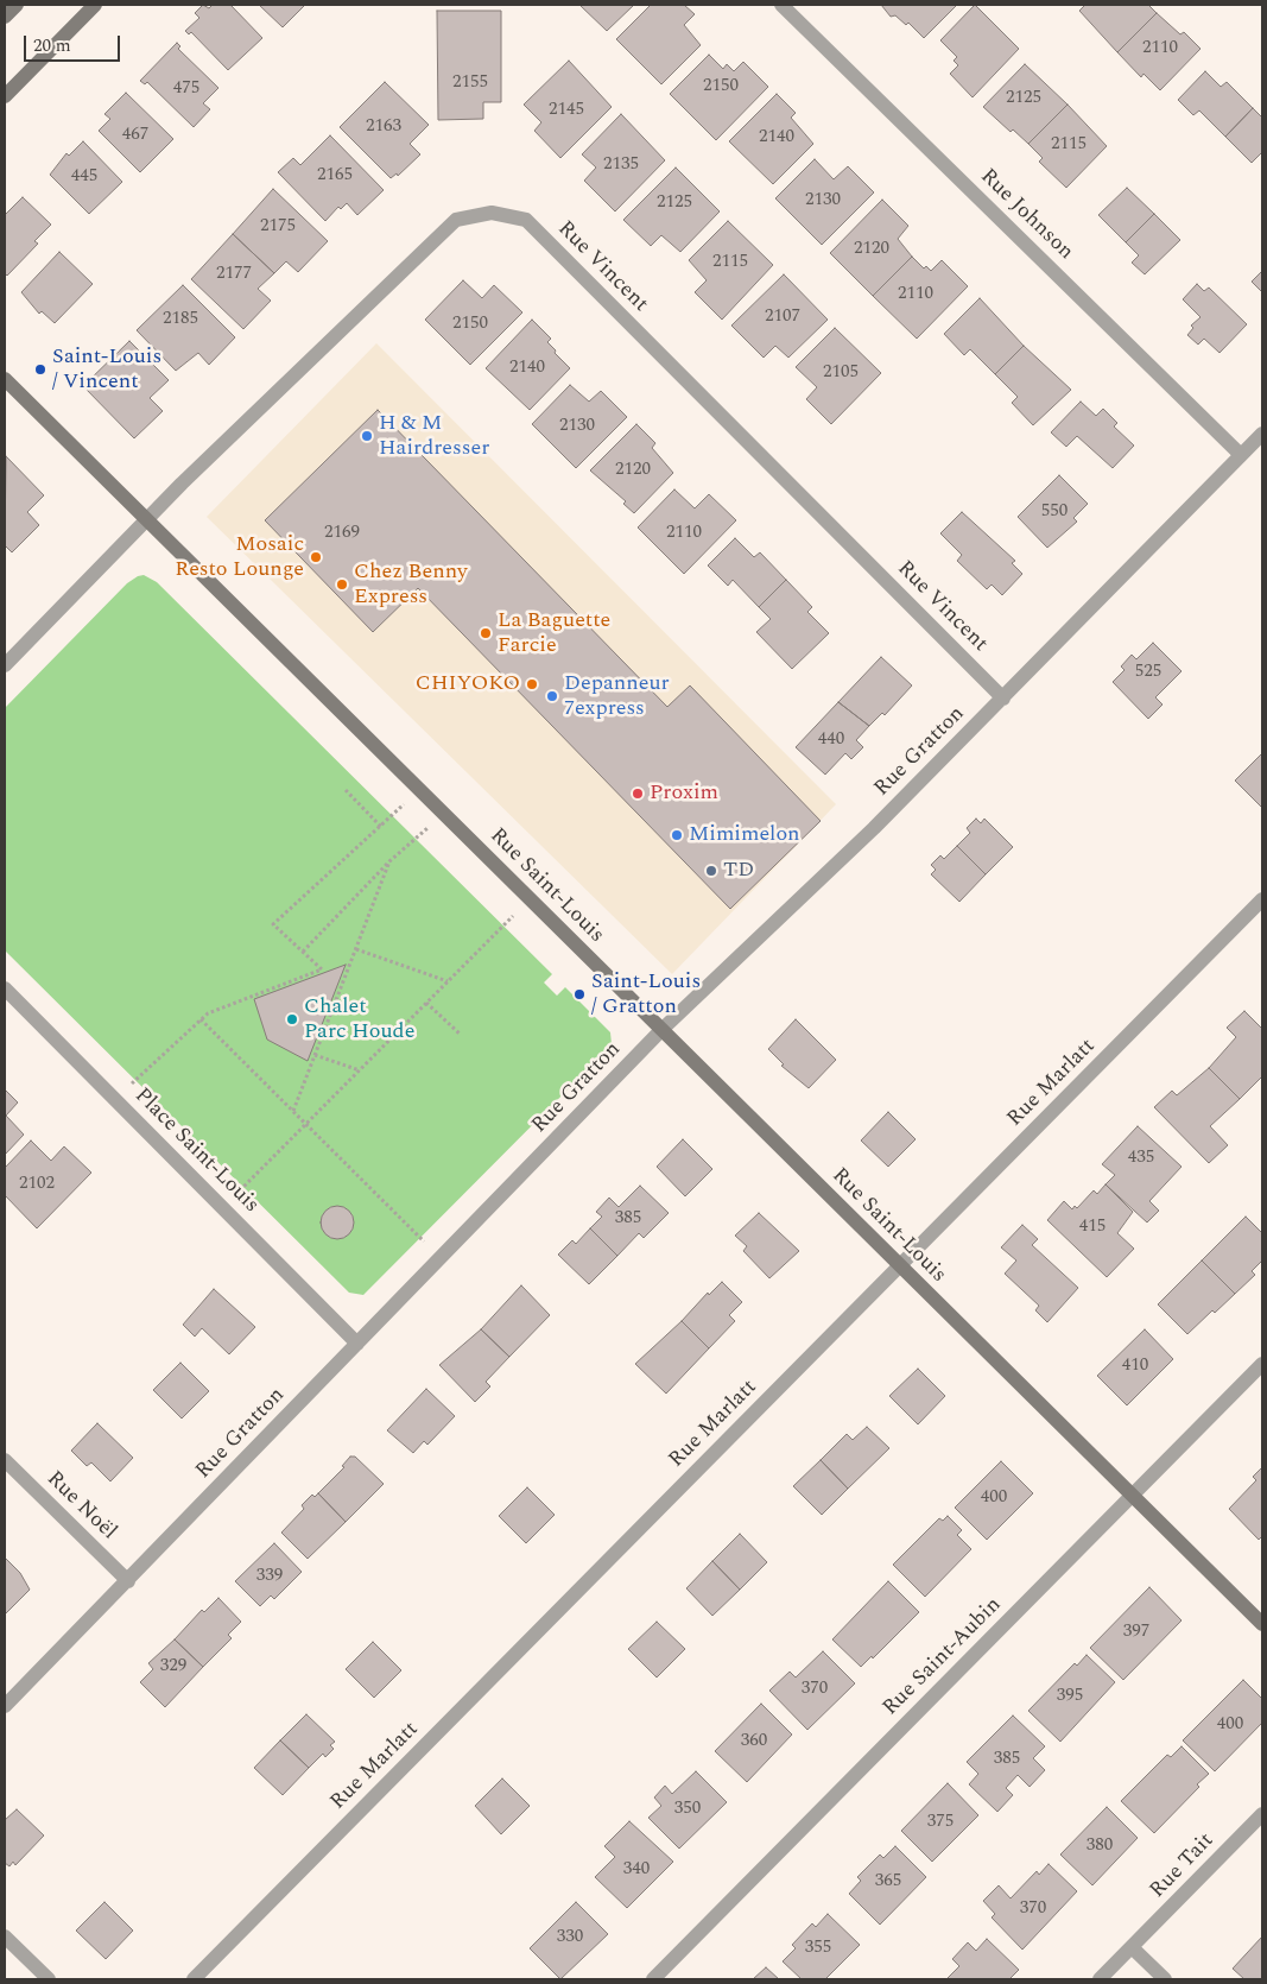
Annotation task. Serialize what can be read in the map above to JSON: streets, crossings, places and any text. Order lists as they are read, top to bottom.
{
  "streets": {
    "street": [
      "Rue Johnson",
      "Rue Vincent",
      "Rue Gratton",
      "Rue Saint-Louis",
      "Rue Marlatt",
      "Place Saint-Louis",
      "Rue Noël",
      "Rue Saint-Aubin",
      "Rue Tait"
    ]
  },
  "crossings": [
    ["Rue Johnson", "Rue Gratton"],
    ["Rue Vincent", "Rue Gratton"],
    ["Rue Vincent", "Rue Saint-Louis"],
    ["Rue Gratton", "Rue Saint-Louis"],
    ["Rue Gratton", "Place Saint-Louis"],
    ["Rue Gratton", "Rue Noël"],
    ["Rue Saint-Louis", "Rue Marlatt"],
    ["Rue Saint-Louis", "Rue Saint-Aubin"]
  ],
  "places": [
    "Saint-Louis / Vincent",
    "H & M Hairdresser",
    "Mosaic Resto Lounge",
    "Chez Benny Express",
    "La Baguette Farcie",
    "CHIYOKO",
    "Depanneur 7express",
    "Proxim",
    "Mimimelon",
    "TD",
    "Saint-Louis / Gratton",
    "Chalet Parc Houde"
  ],
  "house_numbers": [
    "2110",
    "2155",
    "2150",
    "475",
    "2125",
    "2145",
    "2163",
    "467",
    "2140",
    "2115",
    "2135",
    "2165",
    "445",
    "2130",
    "2125",
    "2175",
    "2120",
    "2115",
    "2177",
    "2110",
    "2107",
    "2185",
    "2150",
    "2140",
    "2105",
    "2130",
    "2120",
    "550",
    "2169",
    "2110",
    "525",
    "440",
    "435",
    "2102",
    "385",
    "415",
    "410",
    "400",
    "339",
    "397",
    "329",
    "370",
    "395",
    "400",
    "360",
    "385",
    "350",
    "375",
    "380",
    "340",
    "365",
    "370",
    "330",
    "355"
  ],
  "scale_bar": "20 m"
}
